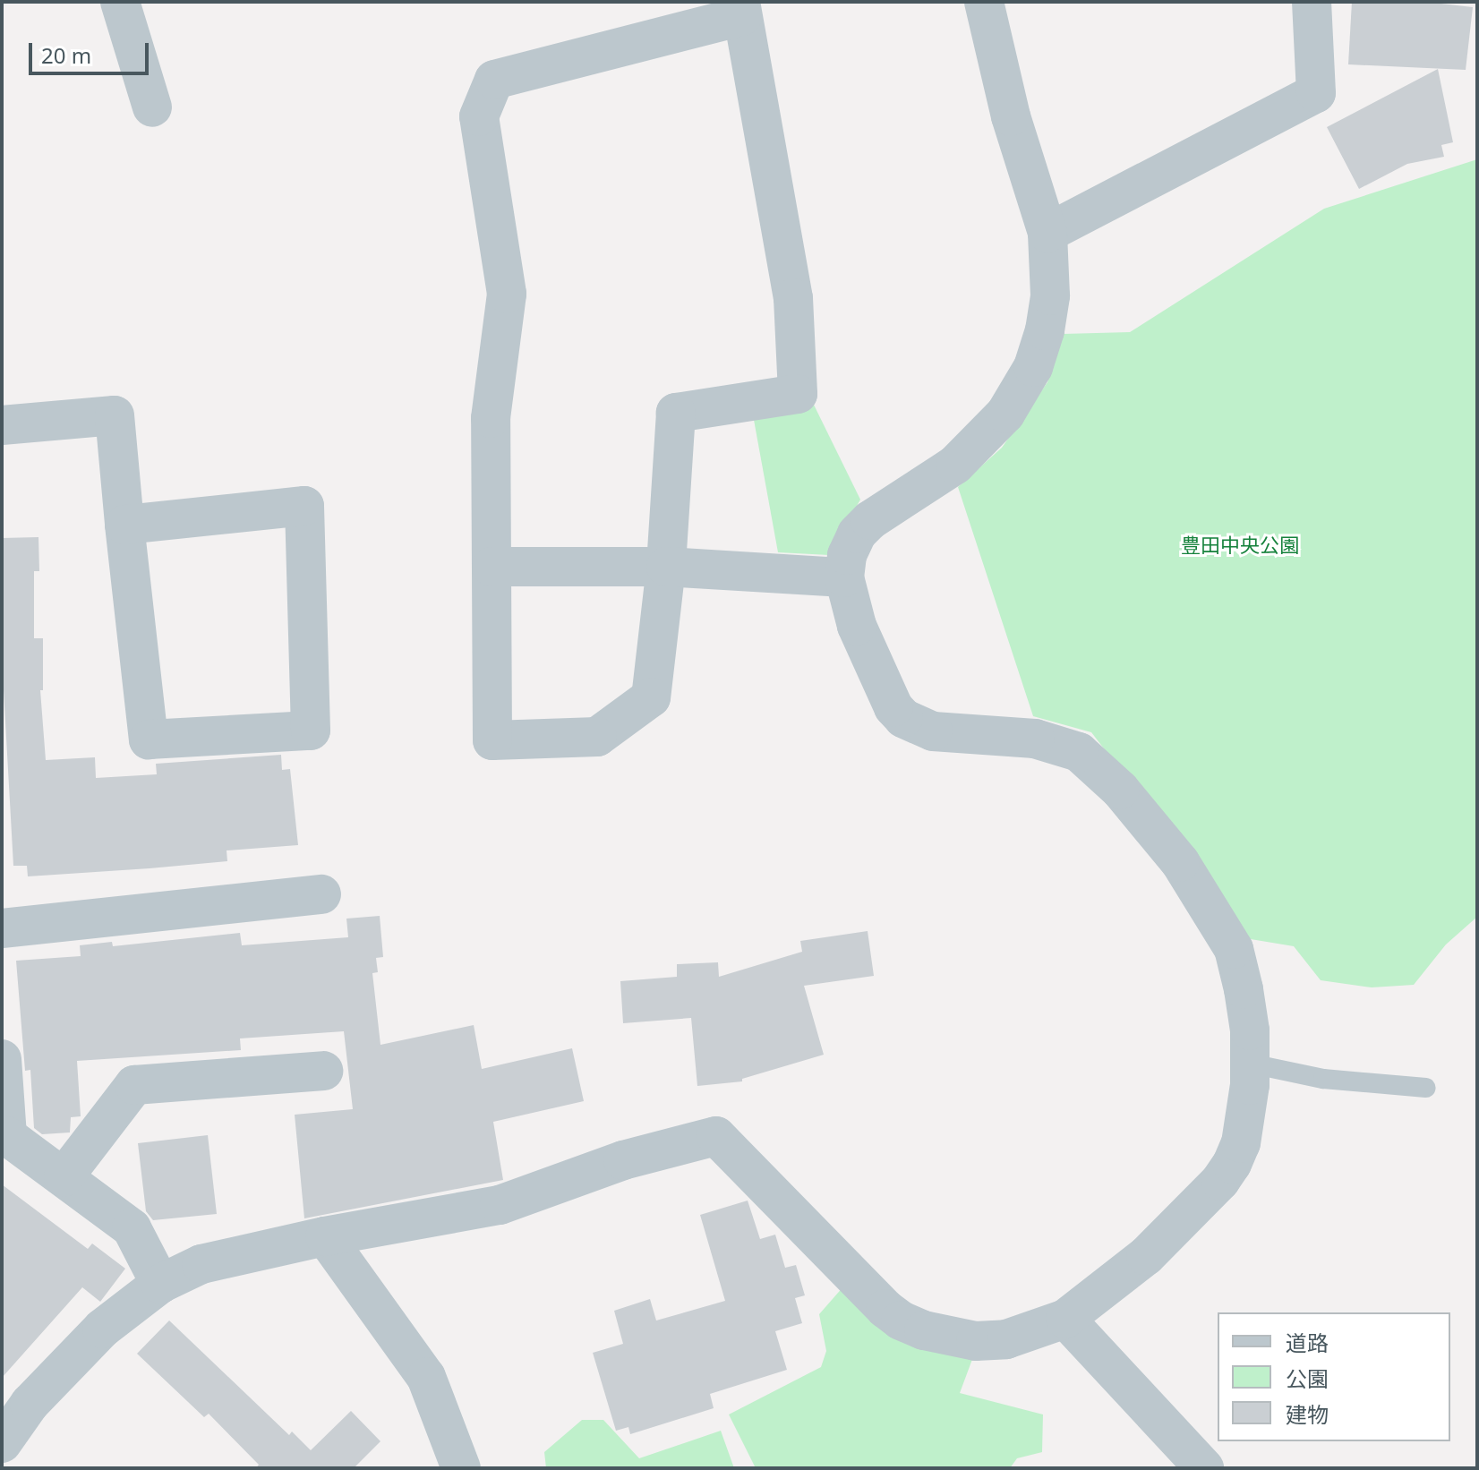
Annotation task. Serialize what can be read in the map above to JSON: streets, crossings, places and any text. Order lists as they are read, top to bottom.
{
  "parks": ["豊田中央公園"],
  "legend": ["道路", "公園", "建物"],
  "scale_bar": "20 m"
}
